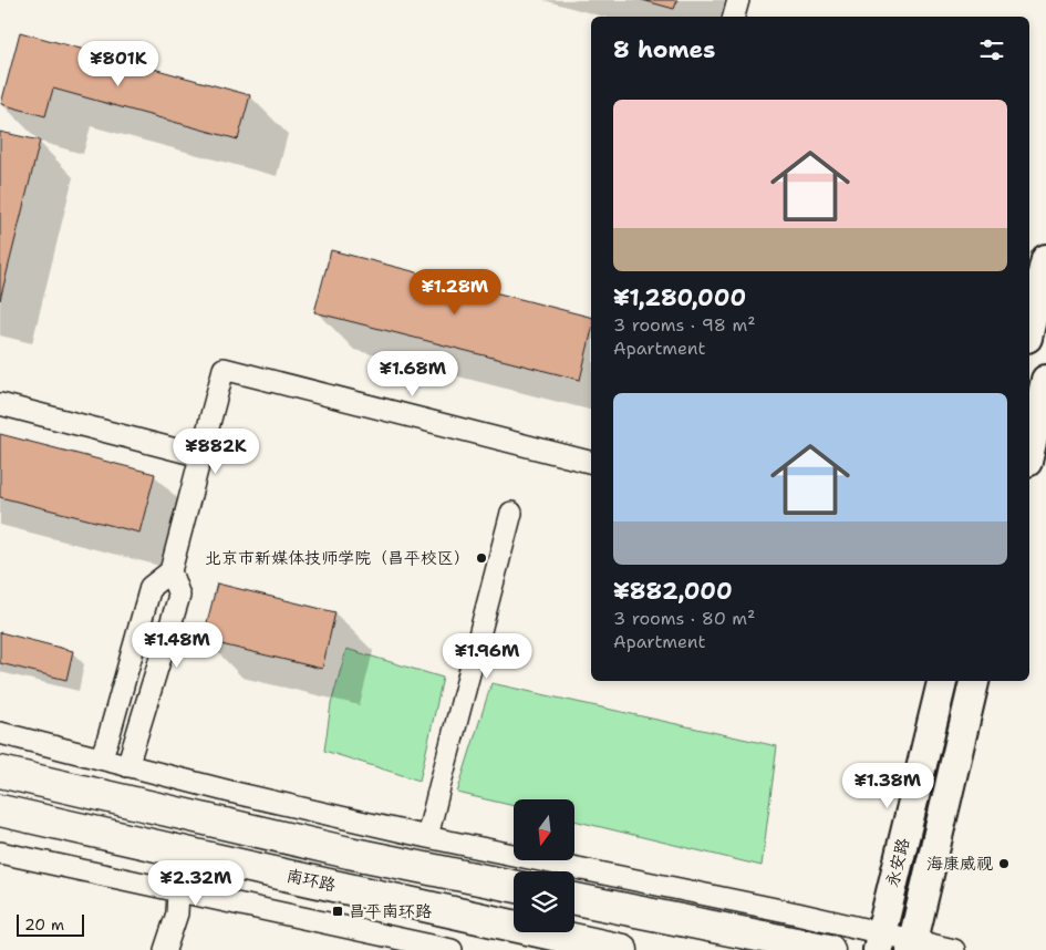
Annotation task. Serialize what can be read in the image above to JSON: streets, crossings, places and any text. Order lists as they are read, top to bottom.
{
  "streets": {
    "main road": ["永安路", "南环路"]
  },
  "places": {
    "other": ["北京市新媒体技师学院（昌平校区）", "海康威视"],
    "transit": ["昌平南环路"]
  },
  "scale_bar": "20 m",
  "north": "bottom",
  "page": {
    "heading": "8 homes",
    "price": [
      "¥801K",
      "¥1.28M",
      "¥1.68M",
      "¥882K",
      "¥1.48M",
      "¥1.96M",
      "¥1.38M",
      "¥2.32M"
    ],
    "list": [
      {
        "name": "¥1,280,000",
        "note": "3 rooms · 98 m² · Apartment"
      },
      {
        "name": "¥882,000",
        "note": "3 rooms · 80 m² · Apartment"
      }
    ],
    "scale": "20 m"
  }
}
